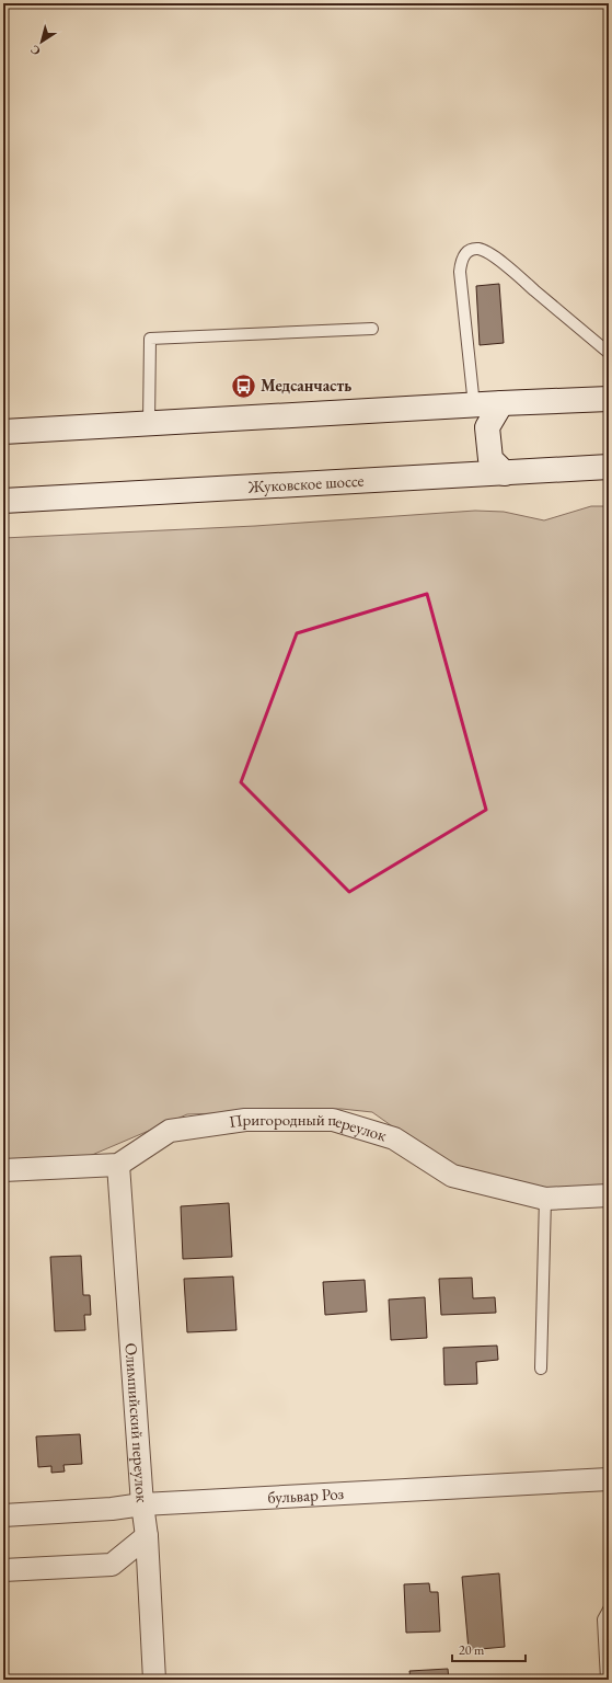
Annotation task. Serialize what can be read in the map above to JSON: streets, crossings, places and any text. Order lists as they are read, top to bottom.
{
  "streets": {
    "main road": ["Жуковское шоссе"],
    "street": ["Пригородный переулок", "Олимпийский переулок", "бульвар Роз"]
  },
  "crossings": [
    ["Пригородный переулок", "Олимпийский переулок"],
    ["Олимпийский переулок", "бульвар Роз"]
  ],
  "places": {
    "bus stop": ["Медсанчасть"]
  },
  "scale_bar": "20 m",
  "north": "bottom left"
}
